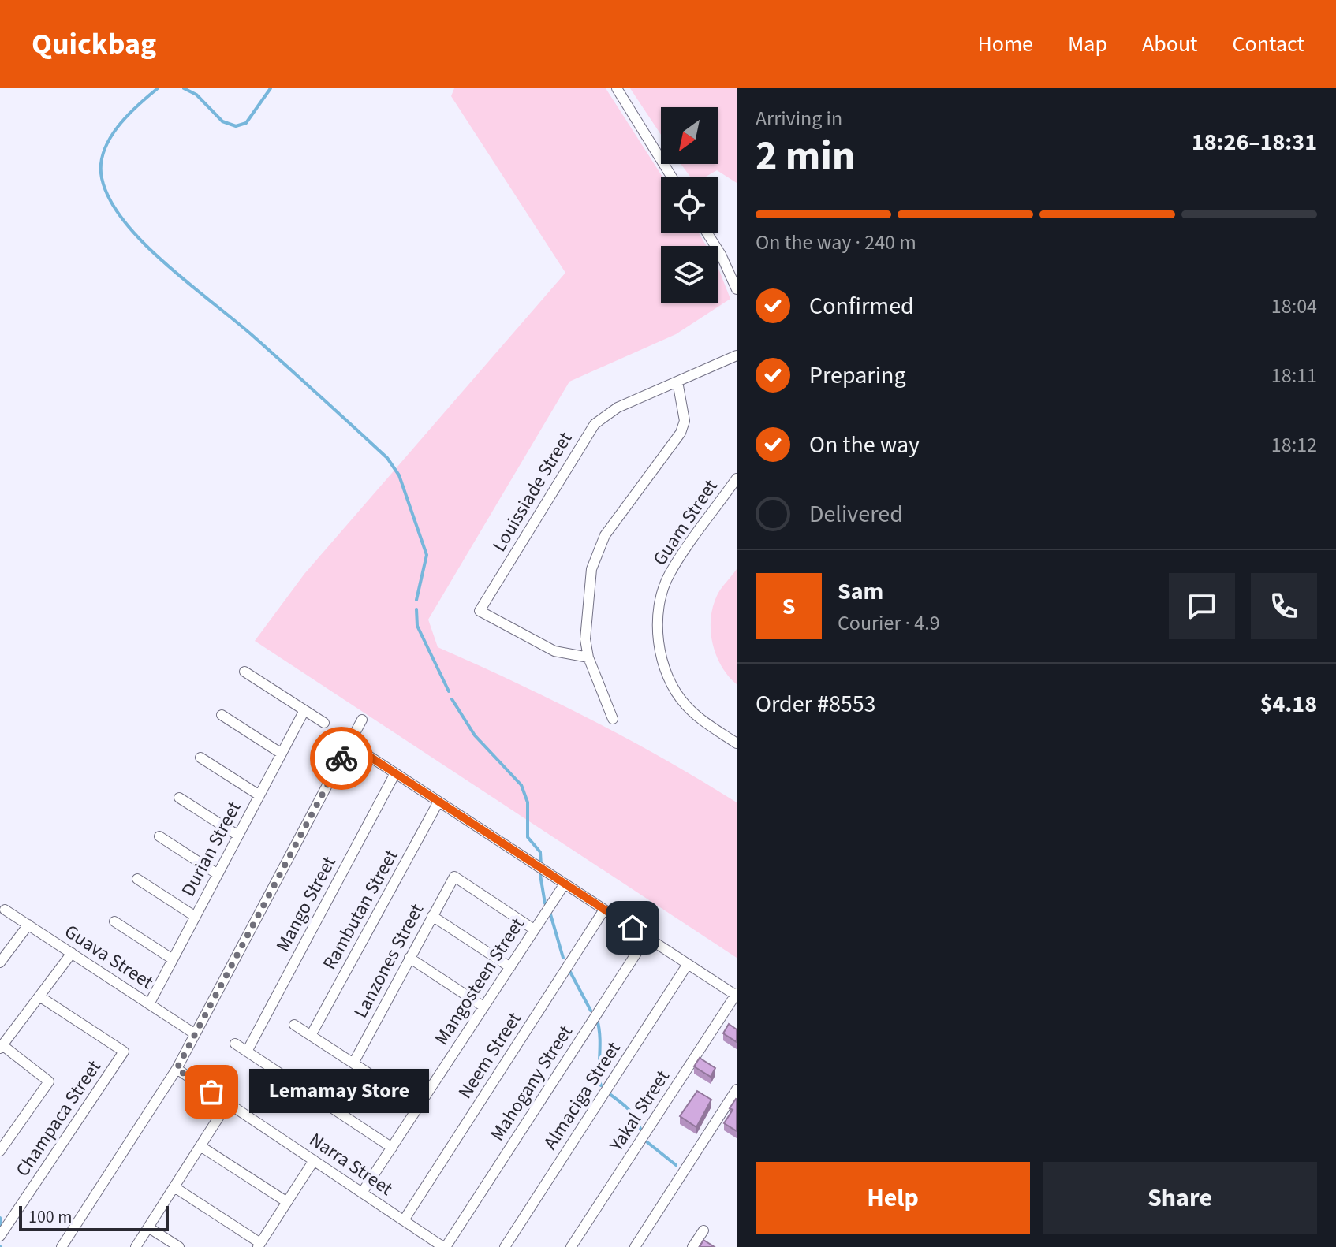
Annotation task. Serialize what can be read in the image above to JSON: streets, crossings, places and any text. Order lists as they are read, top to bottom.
{
  "streets": {
    "street": [
      "Louissiade Street",
      "Guam Street",
      "Durian Street",
      "Mango Street",
      "Rambutan Street",
      "Guava Street",
      "Lanzones Street",
      "Mangosteen Street",
      "Neem Street",
      "Mahogany Street",
      "Almaciga Street",
      "Yakal Street",
      "Champaca Street",
      "Narra Street"
    ]
  },
  "crossings": [
    ["Durian Street", "Guava Street"],
    ["Lanzones Street", "Mangosteen Street"],
    ["Mangosteen Street", "Narra Street"],
    ["Neem Street", "Narra Street"],
    ["Mahogany Street", "Narra Street"]
  ],
  "places": ["Lemamay Store"],
  "scale_bar": "100 m",
  "north": "bottom left",
  "page": {
    "header": "Quickbag",
    "nav": [
      "Home",
      "Map",
      "About",
      "Contact"
    ],
    "heading": ["2 min", "Arriving in", "18:26–18:31"],
    "panel": [
      "Sam",
      "Courier · 4.9",
      "Order #8553",
      "$4.18"
    ],
    "bar": "On the way · 240 m",
    "list": [
      ["Confirmed", "18:04"],
      ["Preparing", "18:11"],
      ["On the way", "18:12"],
      "Delivered"
    ],
    "round": "S",
    "bubble": "Lemamay Store",
    "buttons": ["Help", "Share"],
    "scale": "100 m"
  }
}
